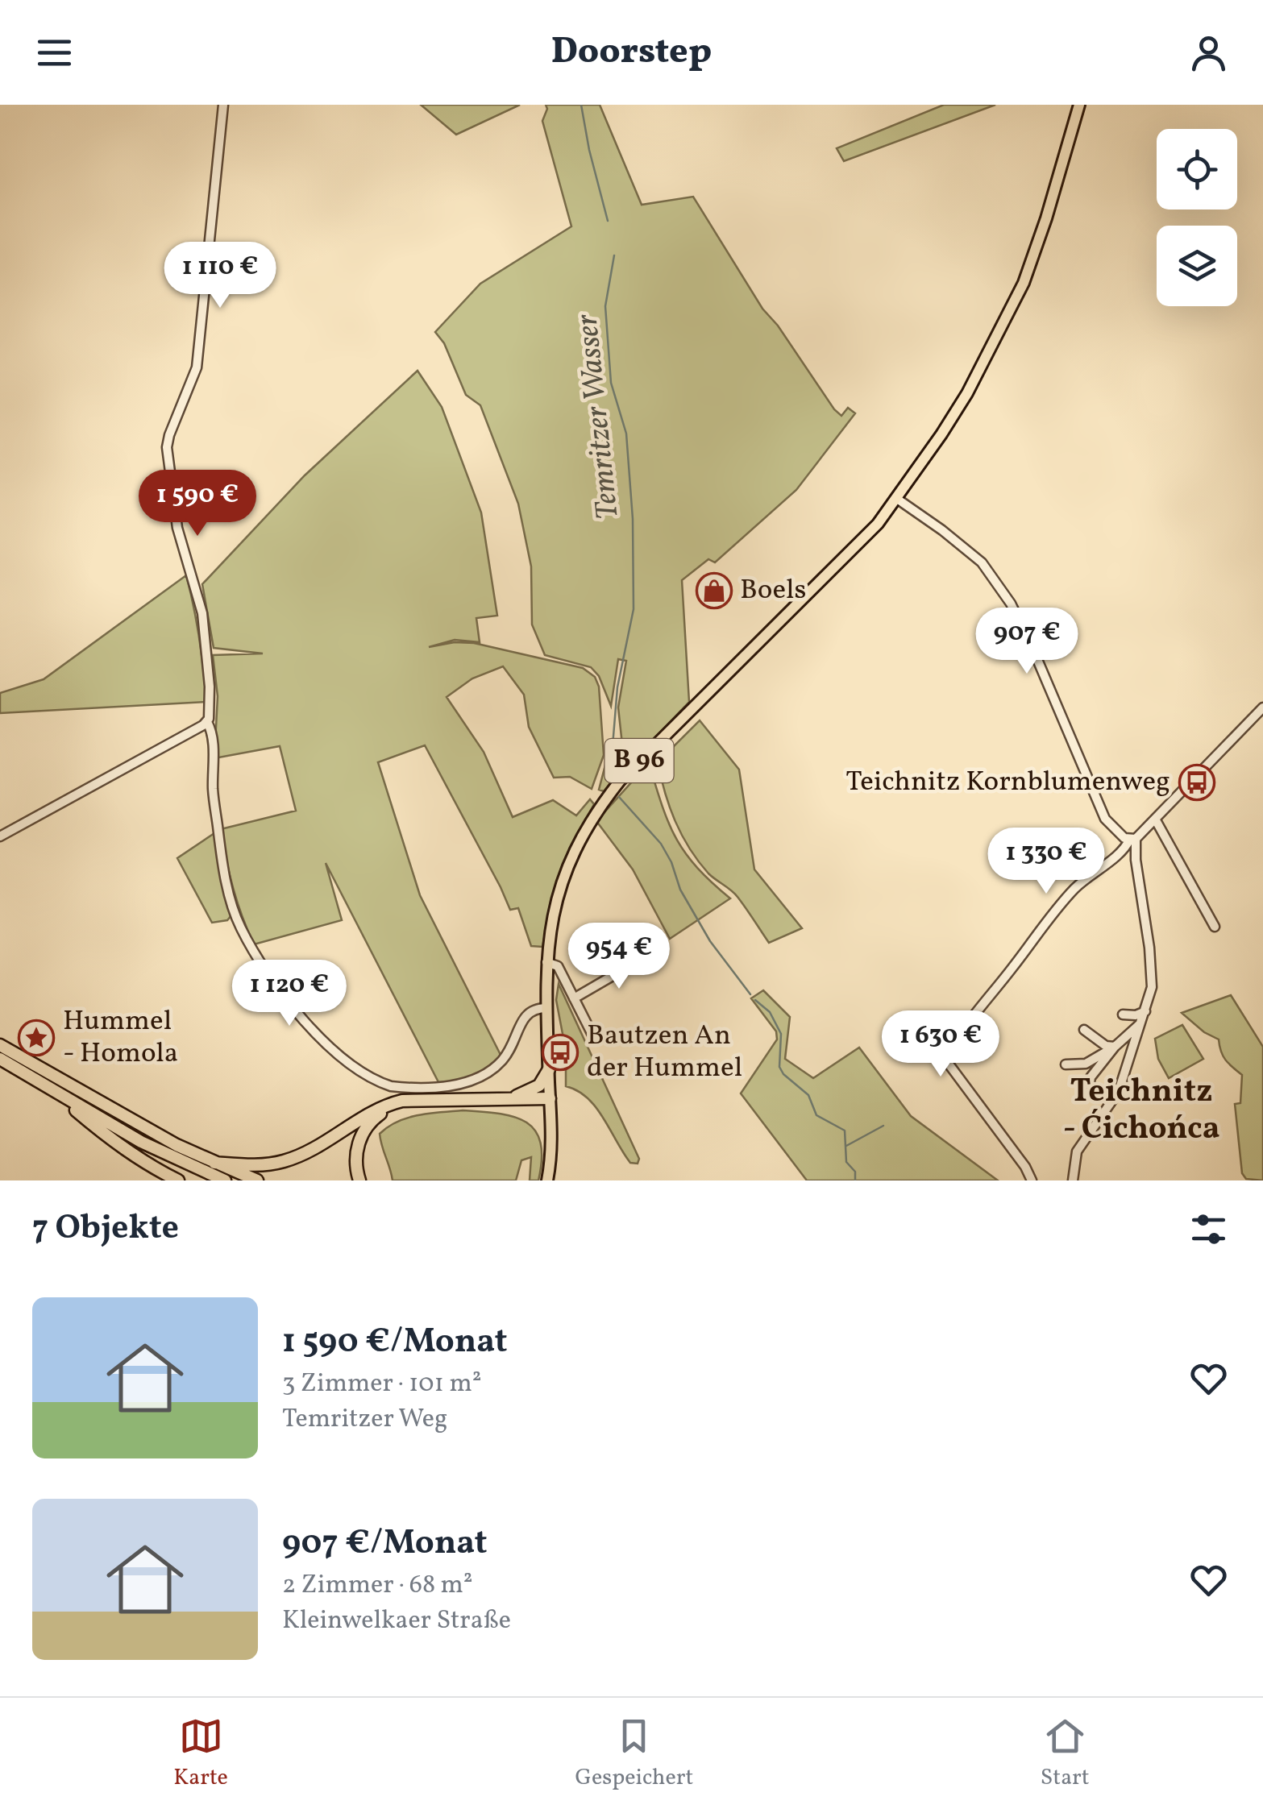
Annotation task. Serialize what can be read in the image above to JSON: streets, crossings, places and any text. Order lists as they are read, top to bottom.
{
  "streets": {
    "main road": ["B 96"]
  },
  "districts": ["Teichnitz - Ćichońca"],
  "water": ["Temritzer Wasser"],
  "places": {
    "shop": ["Boels"],
    "bus stop": ["Teichnitz Kornblumenweg", "Bautzen An der Hummel"],
    "place": ["Hummel - Homola"]
  },
  "page": {
    "header": "Doorstep",
    "price": [
      "1 110 €",
      "1 590 €",
      "907 €",
      "1 330 €",
      "954 €",
      "1 120 €",
      "1 630 €"
    ],
    "heading": "7 Objekte",
    "list": [
      {
        "name": "1 590 €/Monat",
        "note": "3 Zimmer · 101 m² · Temritzer Weg"
      },
      {
        "name": "907 €/Monat",
        "note": "2 Zimmer · 68 m² · Kleinwelkaer Straße"
      }
    ],
    "tabs": ["Karte", "Gespeichert", "Start"]
  }
}
